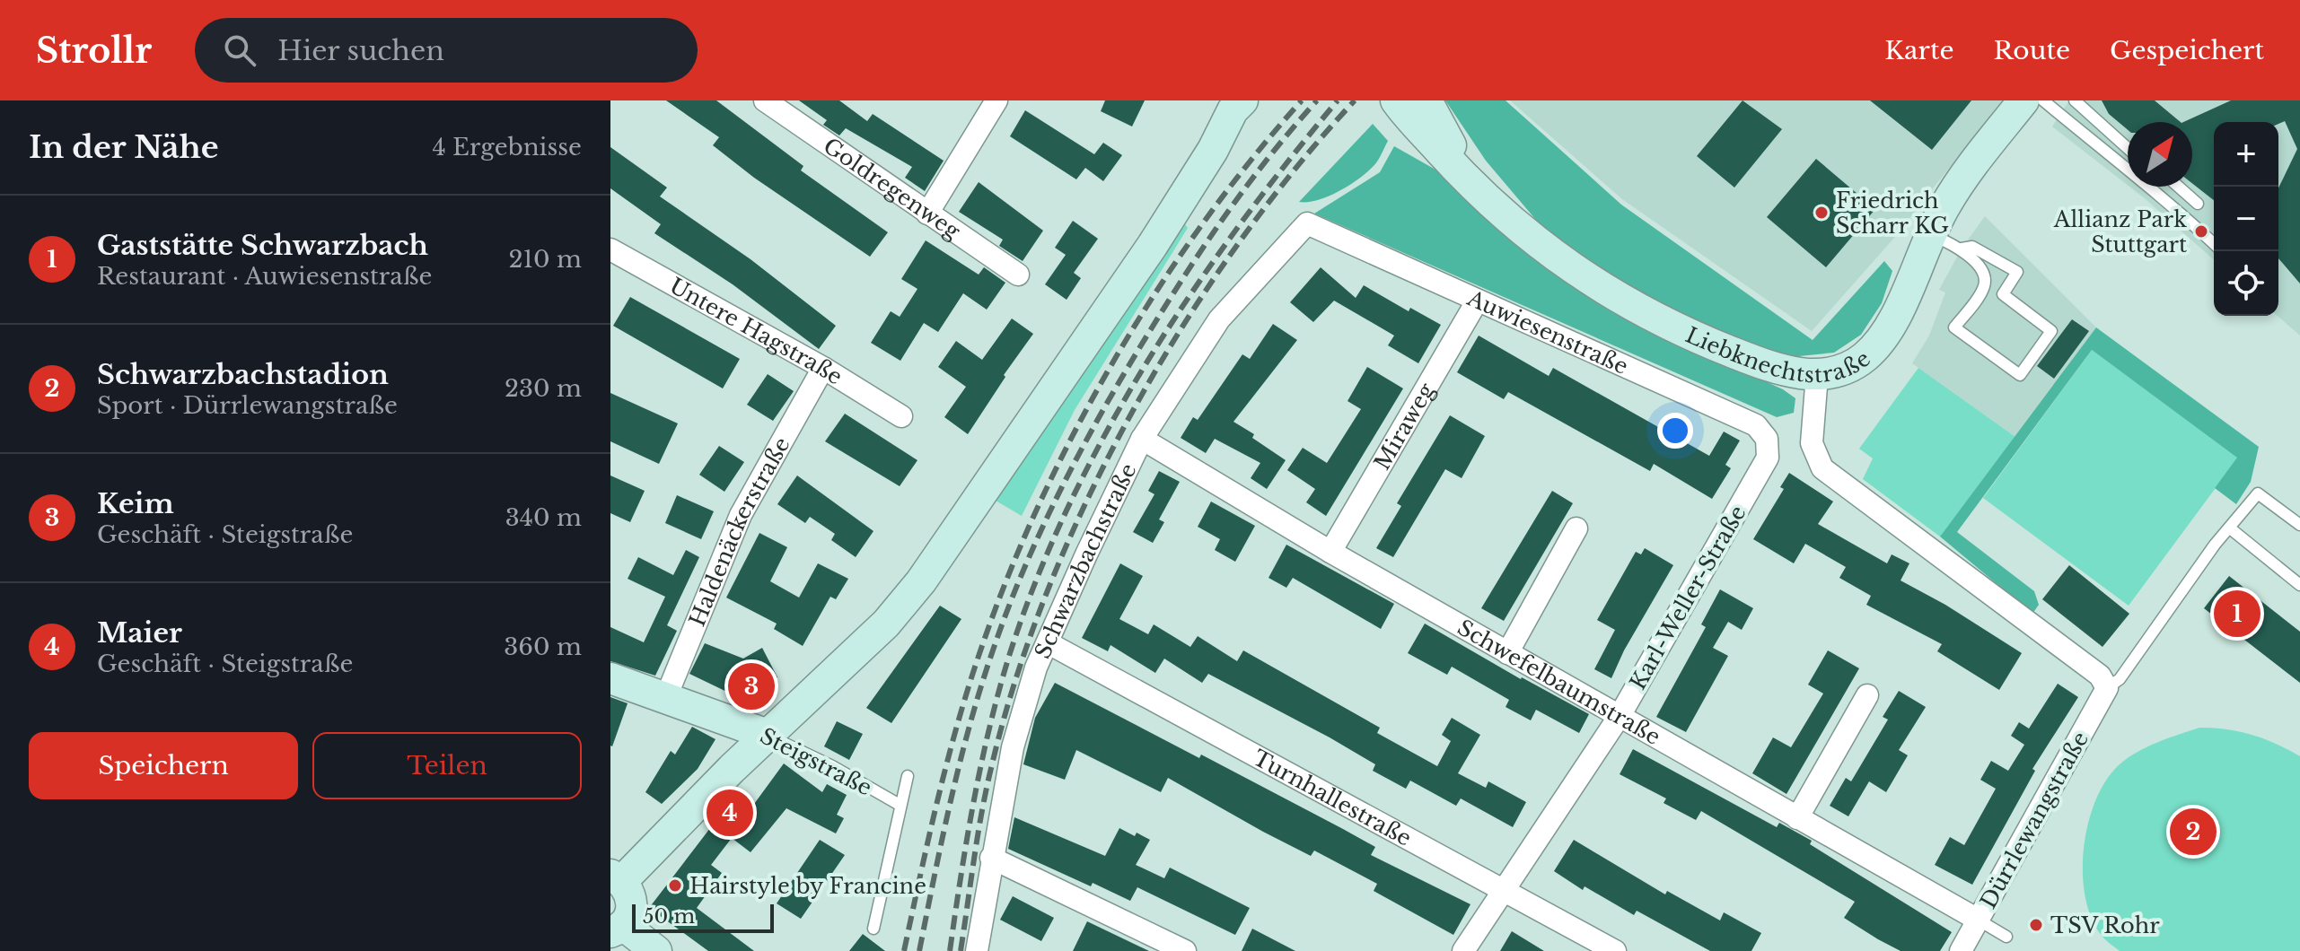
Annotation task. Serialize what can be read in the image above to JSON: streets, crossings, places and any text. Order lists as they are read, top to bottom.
{
  "streets": {
    "street": [
      "Goldregenweg",
      "Untere Hagstraße",
      "Auwiesenstraße",
      "Liebknechtstraße",
      "Miraweg",
      "Haldenäckerstraße",
      "Schwarzbachstraße",
      "Karl-Weller-Straße",
      "Schwefelbaumstraße",
      "Steigstraße",
      "Turnhallestraße",
      "Dürrlewangstraße"
    ]
  },
  "crossings": [
    ["Untere Hagstraße", "Haldenäckerstraße"],
    ["Auwiesenstraße", "Miraweg"],
    ["Auwiesenstraße", "Schwarzbachstraße"],
    ["Auwiesenstraße", "Karl-Weller-Straße"],
    ["Miraweg", "Schwefelbaumstraße"],
    ["Haldenäckerstraße", "Steigstraße"],
    ["Schwarzbachstraße", "Schwefelbaumstraße"],
    ["Schwarzbachstraße", "Turnhallestraße"],
    ["Karl-Weller-Straße", "Schwefelbaumstraße"],
    ["Karl-Weller-Straße", "Turnhallestraße"],
    ["Schwefelbaumstraße", "Dürrlewangstraße"]
  ],
  "places": [
    "Friedrich Scharr KG",
    "Allianz Park Stuttgart",
    "Hairstyle by Francine",
    "TSV Rohr"
  ],
  "scale_bar": "50 m",
  "north": "top right",
  "page": {
    "header": "Strollr",
    "search": "Hier suchen",
    "nav": ["Karte", "Route", "Gespeichert"],
    "heading": ["In der Nähe", "4 Ergebnisse"],
    "map_buttons": ["+", "−"],
    "list": [
      {
        "mark": "1",
        "name": "Gaststätte Schwarzbach",
        "note": "Restaurant · Auwiesenstraße",
        "value": "210 m"
      },
      {
        "mark": "2",
        "name": "Schwarzbachstadion",
        "note": "Sport · Dürrlewangstraße",
        "value": "230 m"
      },
      {
        "mark": "3",
        "name": "Keim",
        "note": "Geschäft · Steigstraße",
        "value": "340 m"
      },
      {
        "mark": "4",
        "name": "Maier",
        "note": "Geschäft · Steigstraße",
        "value": "360 m"
      }
    ],
    "pins": [
      "1",
      "3",
      "4",
      "2"
    ],
    "buttons": ["Speichern", "Teilen"],
    "scale": "50 m"
  }
}
